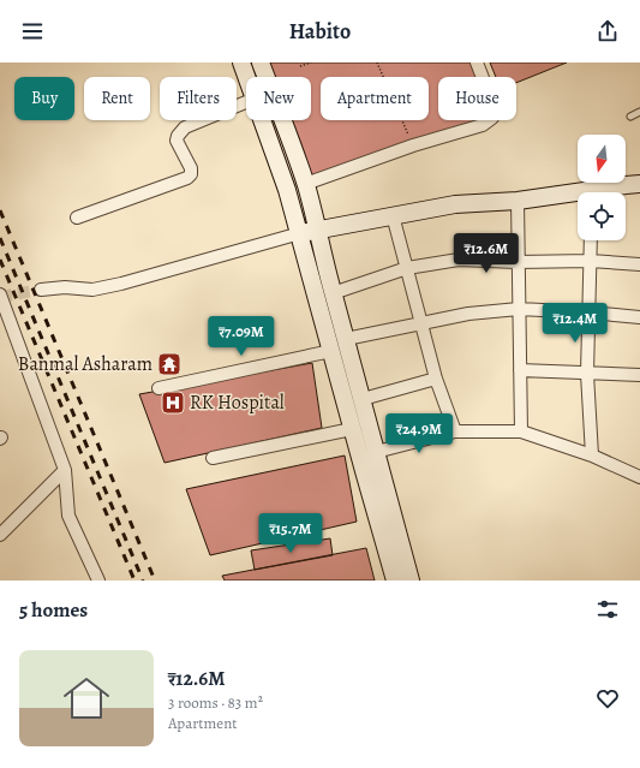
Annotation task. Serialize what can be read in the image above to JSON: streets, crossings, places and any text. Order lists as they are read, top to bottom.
{
  "places": {
    "temple": ["Banmal Asharam"],
    "hospital": ["RK Hospital"]
  },
  "north": "bottom",
  "page": {
    "header": "Habito",
    "chip": [
      "Buy",
      "Rent",
      "Filters",
      "New",
      "Apartment",
      "House"
    ],
    "price": [
      "₹12.6M",
      "₹12.4M",
      "₹7.09M",
      "₹24.9M",
      "₹15.7M"
    ],
    "heading": "5 homes",
    "list": [
      {
        "name": "₹12.6M",
        "note": "3 rooms · 83 m² · Apartment"
      }
    ]
  }
}
